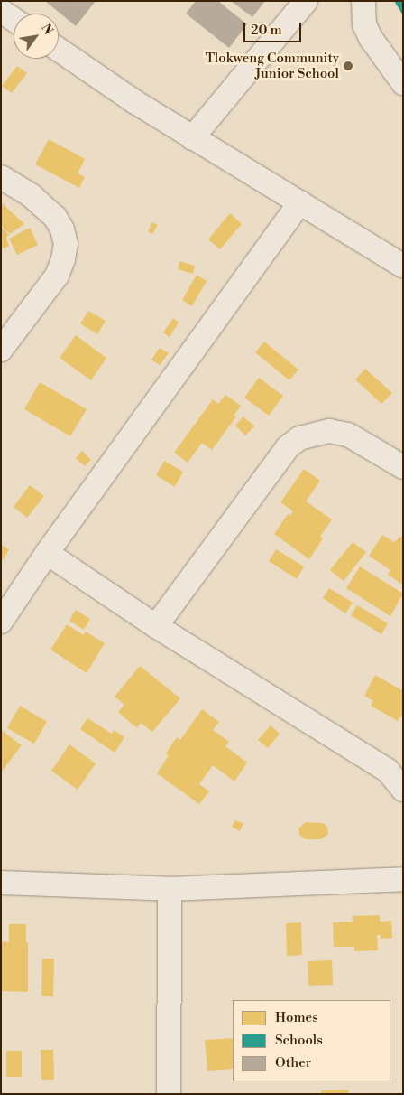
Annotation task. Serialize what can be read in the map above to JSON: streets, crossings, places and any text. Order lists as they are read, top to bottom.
{
  "places": ["Tlokweng Community Junior School"],
  "legend": ["Homes", "Schools", "Other"],
  "scale_bar": "20 m",
  "north": "top right"
}
